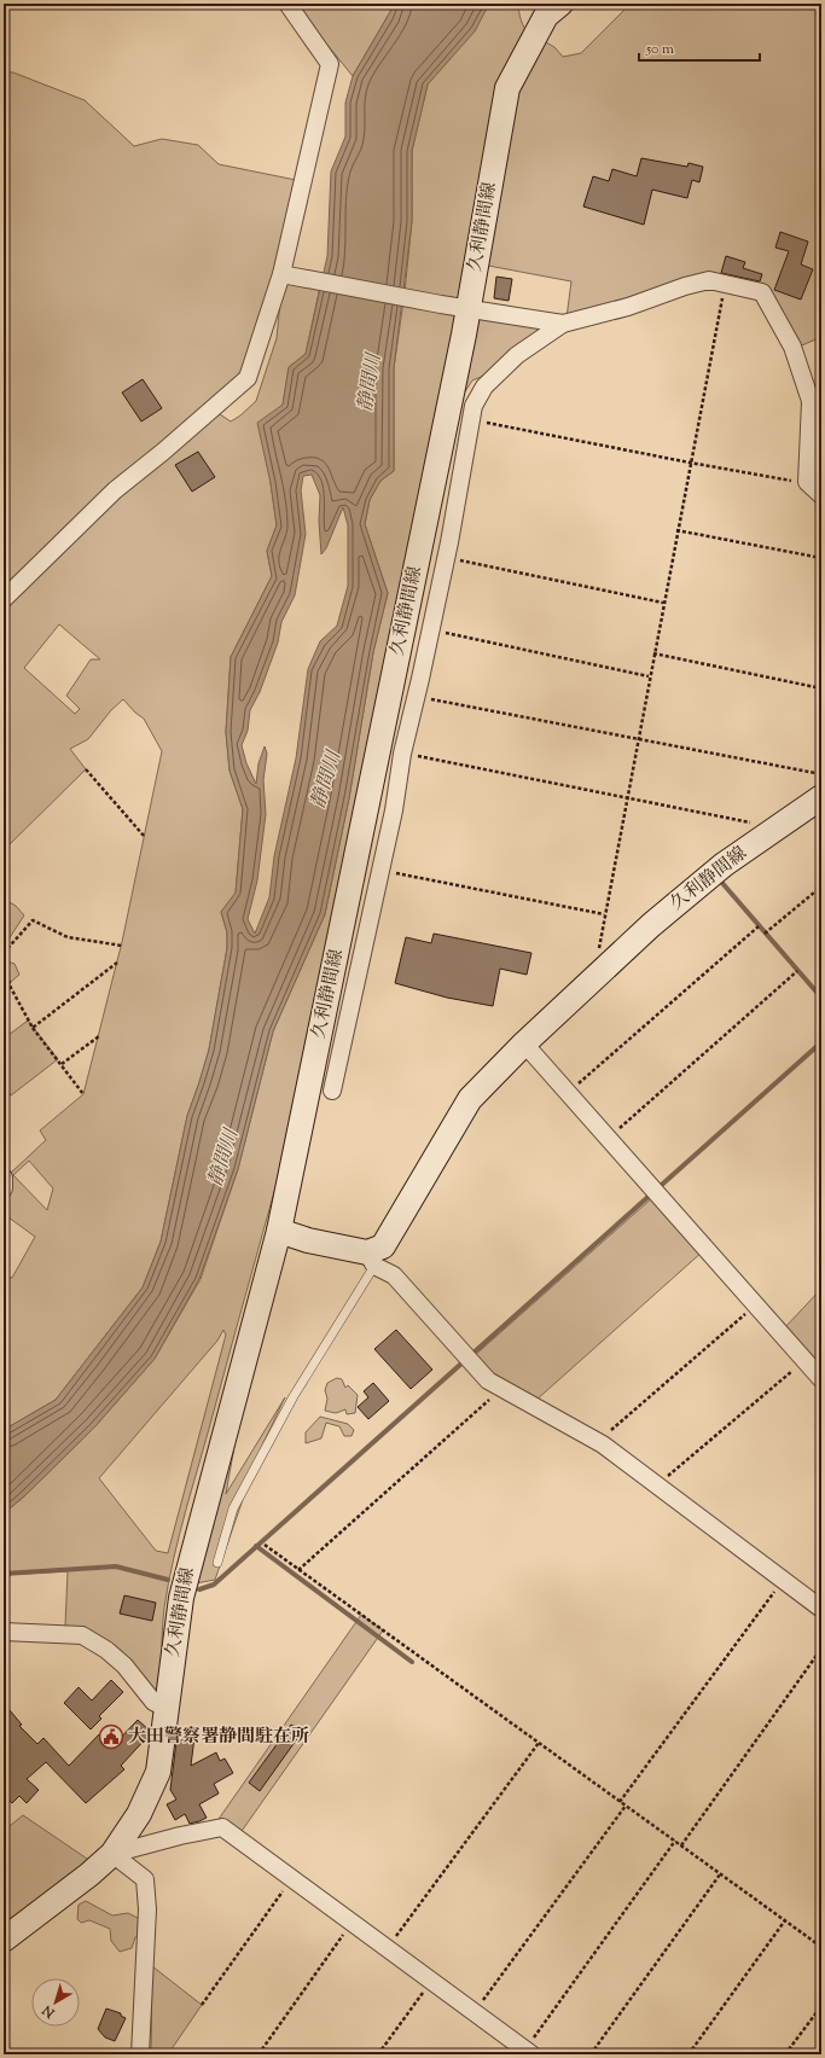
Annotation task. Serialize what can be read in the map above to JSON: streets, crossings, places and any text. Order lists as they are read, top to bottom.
{
  "streets": {
    "main road": ["久利静間線"]
  },
  "water": ["静間川"],
  "places": {
    "public building": ["大田警察署静間駐在所"]
  },
  "scale_bar": "50 m",
  "north": "bottom left"
}
